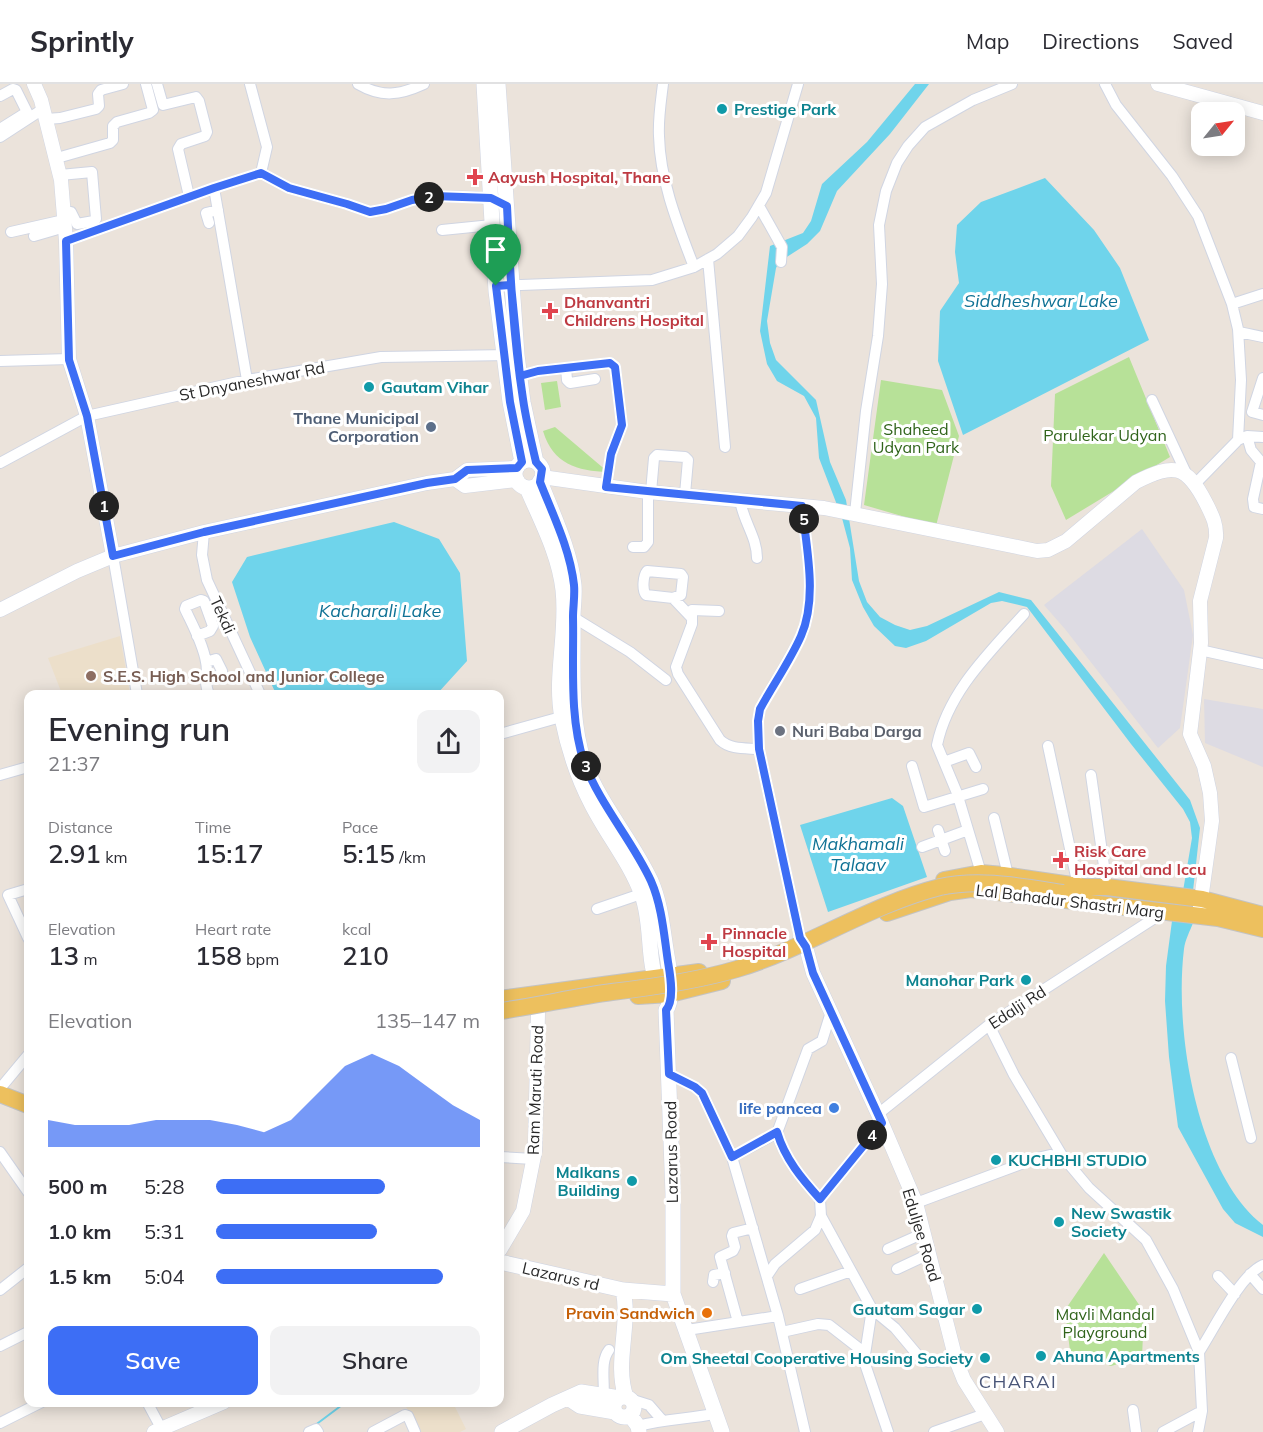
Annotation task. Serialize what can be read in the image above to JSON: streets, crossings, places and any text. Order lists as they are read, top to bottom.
{
  "streets": {
    "main road": ["Lal Bahadur Shastri Marg", "Lazarus Road", "Lazarus rd"],
    "street": [
      "St Dnyaneshwar Rd",
      "Tekdi",
      "Edalji Rd",
      "Ram Maruti Road",
      "Eduljee Road"
    ]
  },
  "crossings": [
    ["Lal Bahadur Shastri Marg", "Edalji Rd"],
    ["Lal Bahadur Shastri Marg", "Ram Maruti Road"],
    ["Lal Bahadur Shastri Marg", "Lazarus Road"],
    ["Lal Bahadur Shastri Marg", "Eduljee Road"],
    ["Edalji Rd", "Eduljee Road"],
    ["Lazarus Road", "Lazarus rd"]
  ],
  "districts": ["CHARAI"],
  "water": ["Siddheshwar Lake", "Kacharali Lake", "Makhamali Talaav"],
  "parks": ["Shaheed Udyan Park", "Parulekar Udyan", "Mavli Mandal Playground"],
  "places": {
    "other": [
      "Prestige Park",
      "Gautam Vihar",
      "Thane Municipal Corporation",
      "S.E.S. High School and Junior College",
      "Nuri Baba Darga",
      "Manohar Park",
      "life pancea",
      "KUCHBHI STUDIO",
      "Malkans Building",
      "New Swastik Society",
      "Gautam Sagar",
      "Pravin Sandwich",
      "Ahuna Apartments",
      "Om Sheetal Cooperative Housing Society"
    ],
    "health": [
      "Aayush Hospital, Thane",
      "Dhanvantri Childrens Hospital",
      "Risk Care Hospital and Iccu",
      "Pinnacle Hospital"
    ]
  },
  "north": "top right",
  "page": {
    "header": "Sprintly",
    "nav": ["Map", "Directions", "Saved"],
    "pins": [
      "2",
      "1",
      "5",
      "3",
      "4"
    ],
    "heading": ["Evening run", "21:37"],
    "stats": [
      ["Distance", "2.91 km"],
      ["Time", "15:17"],
      ["Pace", "5:15 /km"],
      ["Elevation", "13 m"],
      ["Heart rate", "158 bpm"],
      ["kcal", "210"]
    ],
    "chart": ["Elevation", "135–147 m"],
    "list": [
      {
        "name": "500 m",
        "note": "5:28"
      },
      {
        "name": "1.0 km",
        "note": "5:31"
      },
      {
        "name": "1.5 km",
        "note": "5:04"
      }
    ],
    "buttons": ["Save", "Share"]
  }
}
